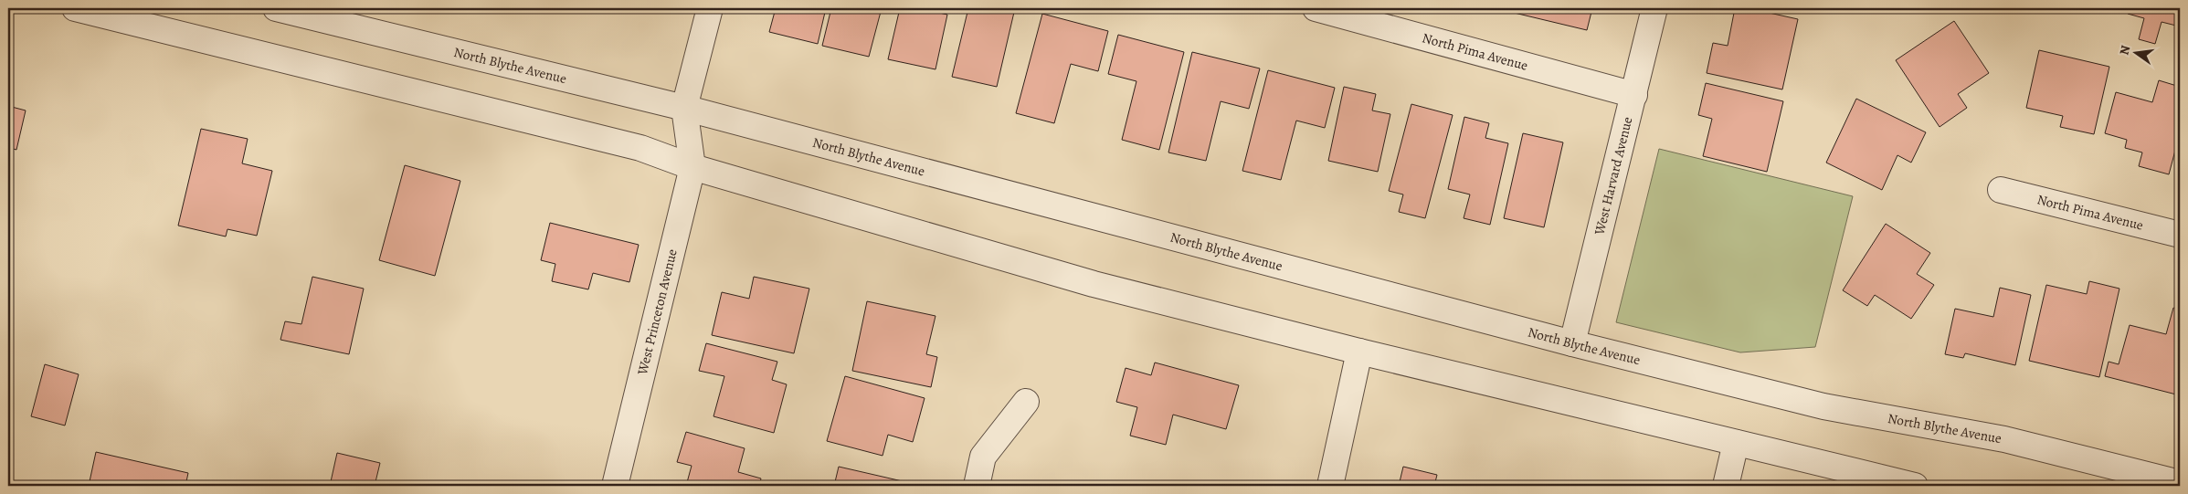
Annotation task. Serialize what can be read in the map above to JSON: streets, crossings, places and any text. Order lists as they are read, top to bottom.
{
  "streets": {
    "street": [
      "North Pima Avenue",
      "North Blythe Avenue",
      "West Harvard Avenue",
      "West Princeton Avenue"
    ]
  },
  "crossings": [
    ["North Pima Avenue", "West Harvard Avenue"],
    ["North Blythe Avenue", "West Harvard Avenue"],
    ["North Blythe Avenue", "West Princeton Avenue"]
  ],
  "north": "left"
}
